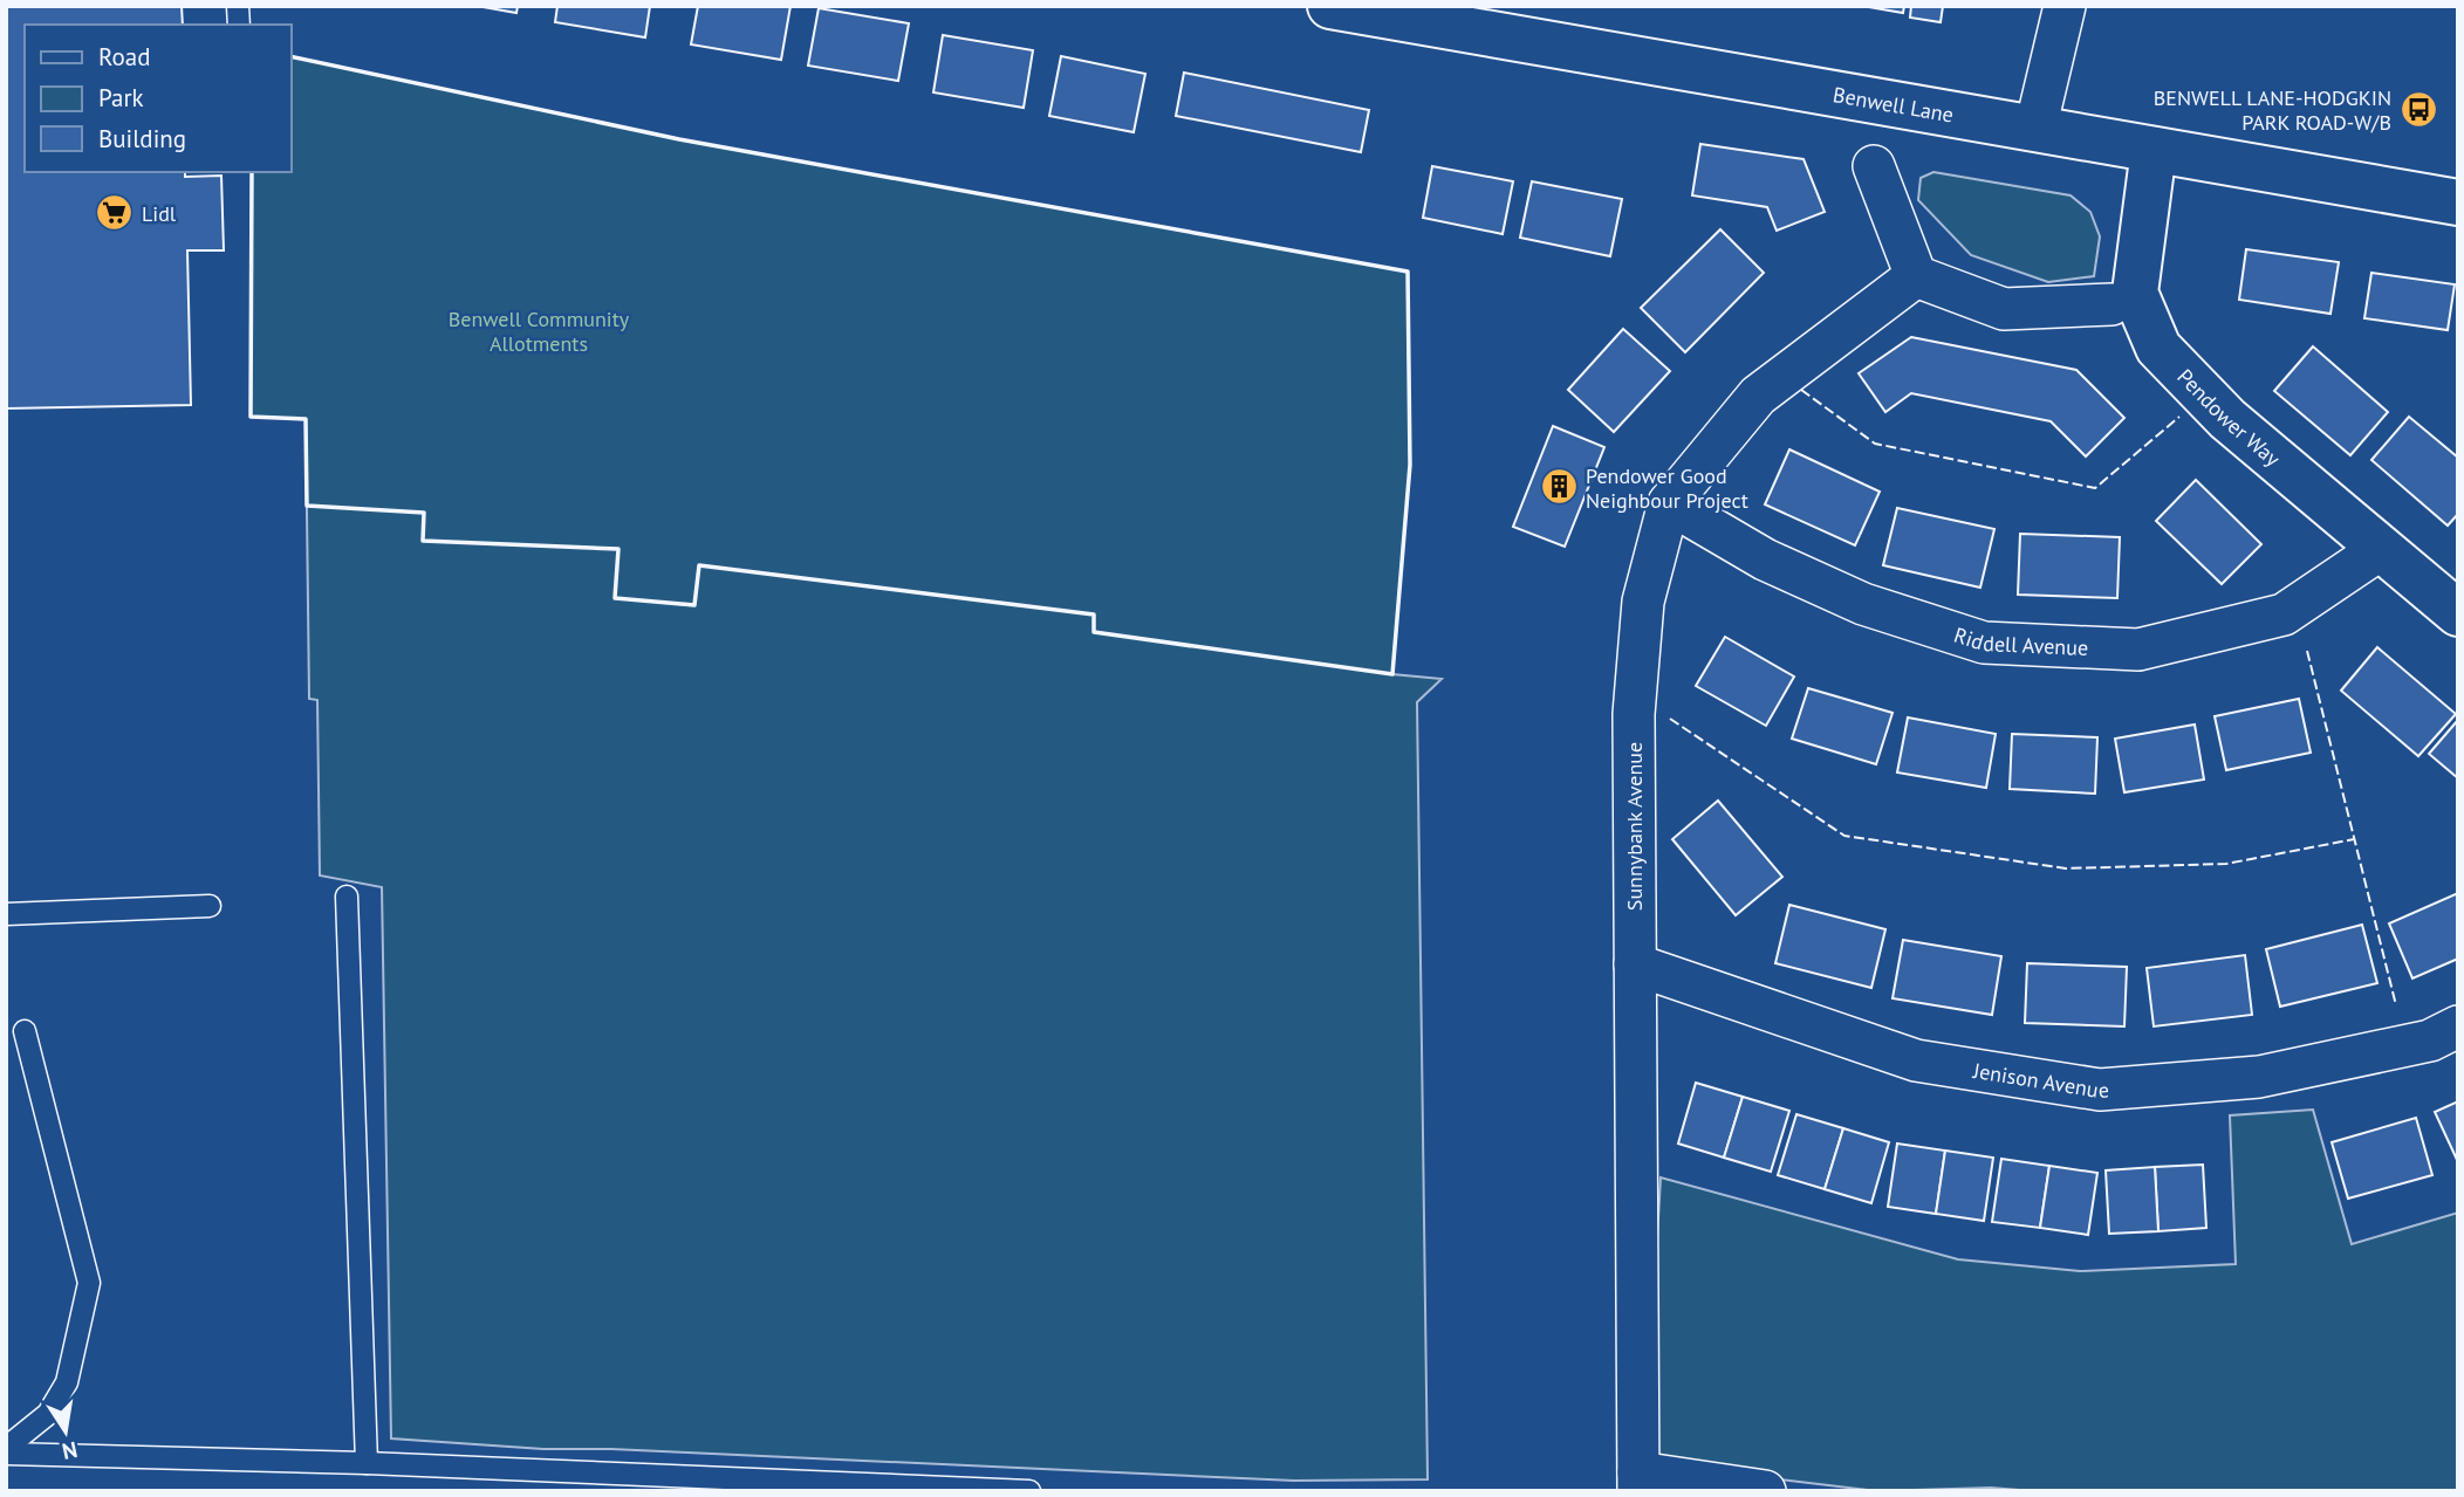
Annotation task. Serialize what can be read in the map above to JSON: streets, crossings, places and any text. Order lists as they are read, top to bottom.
{
  "streets": {
    "main road": ["Benwell Lane", "Pendower Way"],
    "street": ["Riddell Avenue", "Sunnybank Avenue", "Jenison Avenue"]
  },
  "crossings": [
    ["Benwell Lane", "Pendower Way"],
    ["Pendower Way", "Riddell Avenue"],
    ["Riddell Avenue", "Sunnybank Avenue"],
    ["Sunnybank Avenue", "Jenison Avenue"]
  ],
  "parks": ["Benwell Community Allotments"],
  "places": {
    "bus stop": ["BENWELL LANE-HODGKIN PARK ROAD-W/B"],
    "supermarket": ["Lidl"],
    "building": ["Pendower Good Neighbour Project"]
  },
  "legend": ["Road", "Park", "Building"],
  "north": "bottom"
}
